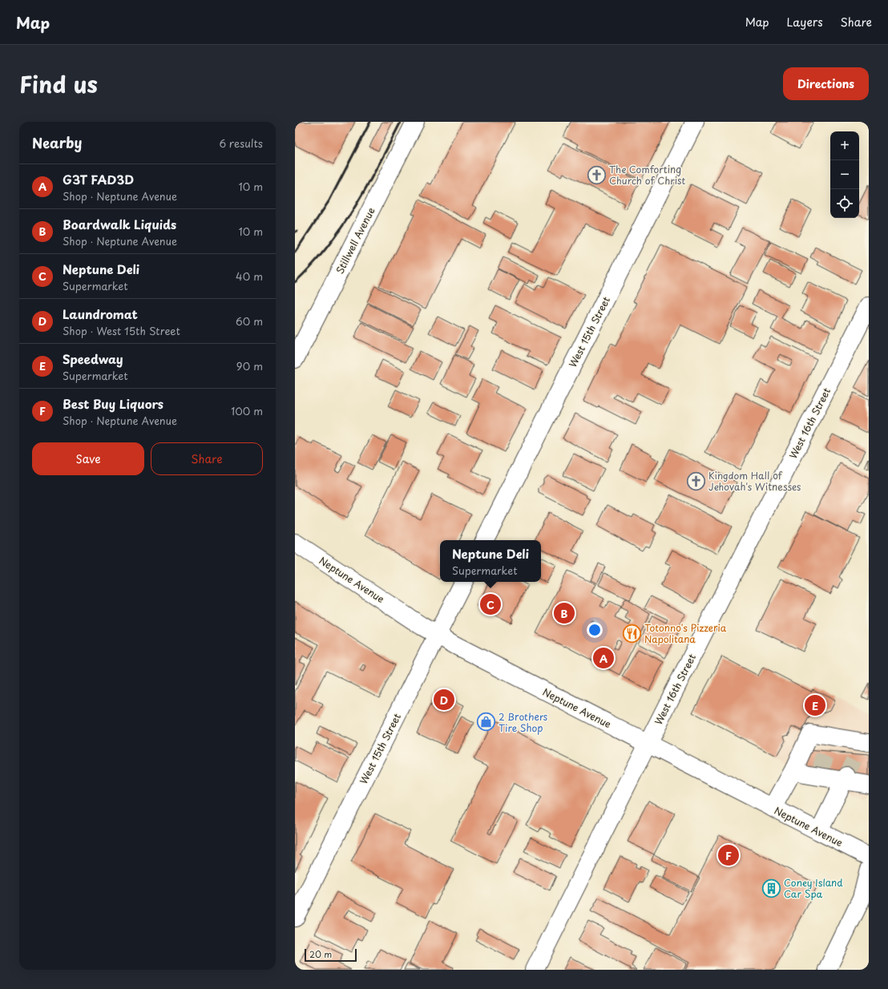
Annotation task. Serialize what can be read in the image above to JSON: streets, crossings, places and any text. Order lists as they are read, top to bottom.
{
  "streets": {
    "street": [
      "Stillwell Avenue",
      "West 15th Street",
      "West 16th Street",
      "Neptune Avenue"
    ]
  },
  "crossings": [
    ["West 15th Street", "Neptune Avenue"],
    ["West 16th Street", "Neptune Avenue"]
  ],
  "places": {
    "church": ["The Comforting Church of Christ", "Kingdom Hall of Jehovah's Witnesses"],
    "restaurant": ["Totonno's Pizzeria Napolitana"],
    "shop": ["2 Brothers Tire Shop"],
    "building": ["Coney Island Car Spa"]
  },
  "scale_bar": "20 m",
  "page": {
    "header": "Map",
    "nav": ["Map", "Layers", "Share"],
    "title": "Find us",
    "buttons": [
      "Directions",
      ["Save", "Share"]
    ],
    "heading": ["Nearby", "6 results"],
    "map_buttons": ["+", "−"],
    "list": [
      {
        "mark": "A",
        "name": "G3T FAD3D",
        "note": "Shop · Neptune Avenue",
        "value": "10 m"
      },
      {
        "mark": "B",
        "name": "Boardwalk Liquids",
        "note": "Shop · Neptune Avenue",
        "value": "10 m"
      },
      {
        "mark": "C",
        "name": "Neptune Deli",
        "note": "Supermarket",
        "value": "40 m"
      },
      {
        "mark": "D",
        "name": "Laundromat",
        "note": "Shop · West 15th Street",
        "value": "60 m"
      },
      {
        "mark": "E",
        "name": "Speedway",
        "note": "Supermarket",
        "value": "90 m"
      },
      {
        "mark": "F",
        "name": "Best Buy Liquors",
        "note": "Shop · Neptune Avenue",
        "value": "100 m"
      }
    ],
    "popup": ["Neptune Deli", "Supermarket"],
    "pins": [
      "C",
      "B",
      "A",
      "D",
      "E",
      "F"
    ],
    "scale": "20 m"
  }
}
